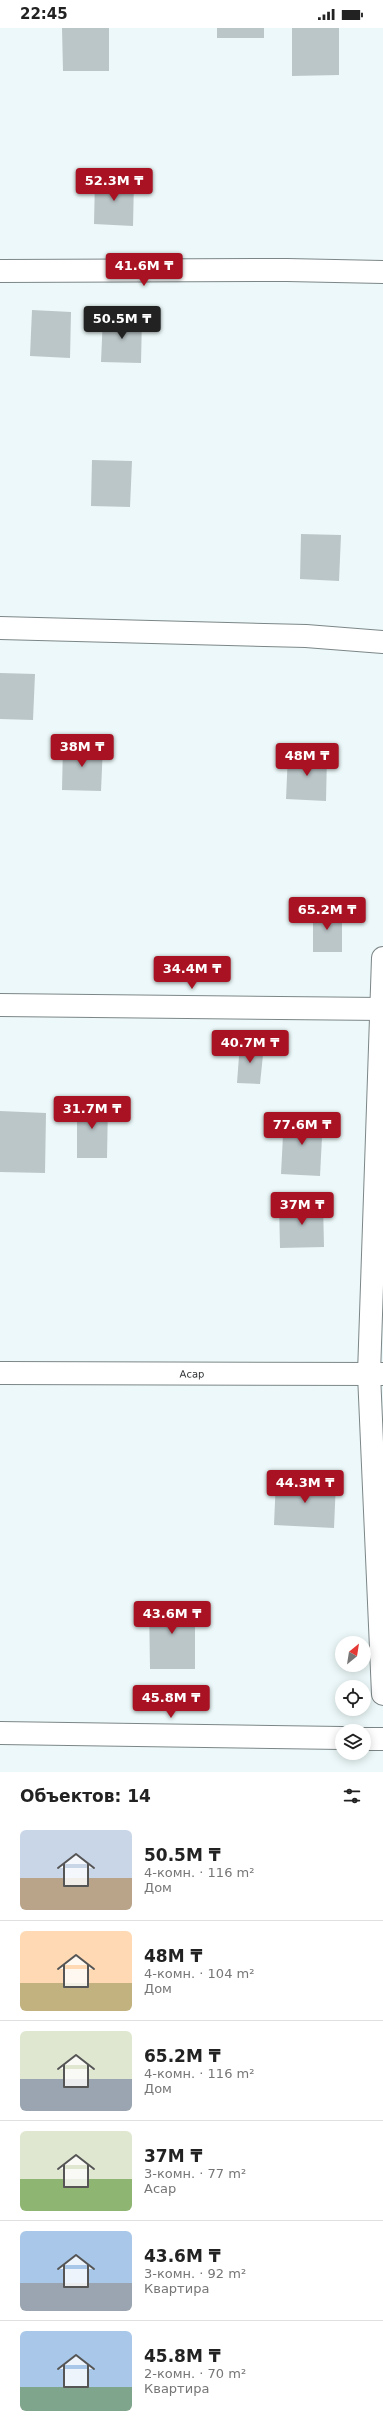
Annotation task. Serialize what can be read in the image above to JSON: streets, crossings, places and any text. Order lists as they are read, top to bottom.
{
  "streets": {
    "street": ["Асар"]
  },
  "north": "top right",
  "page": {
    "status": "22:45",
    "price": [
      "52.3M ₸",
      "41.6M ₸",
      "50.5M ₸",
      "38M ₸",
      "48M ₸",
      "65.2M ₸",
      "34.4M ₸",
      "40.7M ₸",
      "31.7M ₸",
      "77.6M ₸",
      "37M ₸",
      "44.3M ₸",
      "43.6M ₸",
      "45.8M ₸"
    ],
    "heading": "Объектов: 14",
    "list": [
      {
        "name": "50.5M ₸",
        "note": "4-комн. · 116 m² · Дом"
      },
      {
        "name": "48M ₸",
        "note": "4-комн. · 104 m² · Дом"
      },
      {
        "name": "65.2M ₸",
        "note": "4-комн. · 116 m² · Дом"
      },
      {
        "name": "37M ₸",
        "note": "3-комн. · 77 m² · Асар"
      },
      {
        "name": "43.6M ₸",
        "note": "3-комн. · 92 m² · Квартира"
      },
      {
        "name": "45.8M ₸",
        "note": "2-комн. · 70 m² · Квартира"
      }
    ]
  }
}
